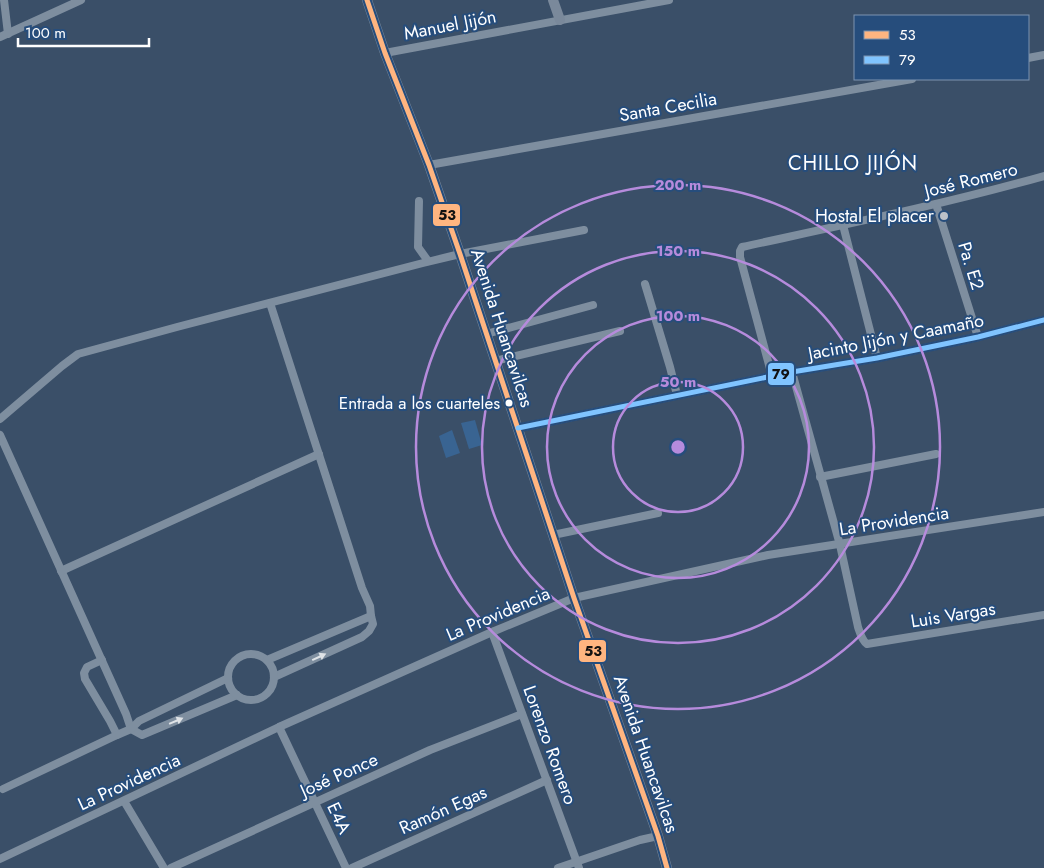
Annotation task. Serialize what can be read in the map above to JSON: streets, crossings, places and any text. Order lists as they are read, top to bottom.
{
  "streets": {
    "street": [
      "Manuel Jijón",
      "Santa Cecilia",
      "José Romero",
      "Pa. E2",
      "Avenida Huancavilcas",
      "Jacinto Jijón y Caamaño",
      "La Providencia",
      "Luis Vargas",
      "Lorenzo Romero",
      "José Ponce",
      "Ramón Egas",
      "E4A"
    ]
  },
  "crossings": [
    ["Manuel Jijón", "Avenida Huancavilcas"],
    ["Santa Cecilia", "Avenida Huancavilcas"],
    ["José Romero", "Pa. E2"],
    ["José Romero", "Jacinto Jijón y Caamaño"],
    ["Pa. E2", "Jacinto Jijón y Caamaño"],
    ["Avenida Huancavilcas", "Jacinto Jijón y Caamaño"],
    ["Avenida Huancavilcas", "La Providencia"],
    ["La Providencia", "Luis Vargas"],
    ["La Providencia", "Lorenzo Romero"],
    ["La Providencia", "E4A"],
    ["Lorenzo Romero", "José Ponce"],
    ["Lorenzo Romero", "Ramón Egas"],
    ["José Ponce", "E4A"]
  ],
  "districts": ["CHILLO JIJÓN"],
  "places": ["Hostal El placer", "Entrada a los cuarteles"],
  "lines": ["transit line 53", "transit line 79"],
  "legend": ["53", "79"],
  "scale_bar": "100 m",
  "rings": [
    "200 m",
    "150 m",
    "100 m",
    "50 m"
  ]
}
